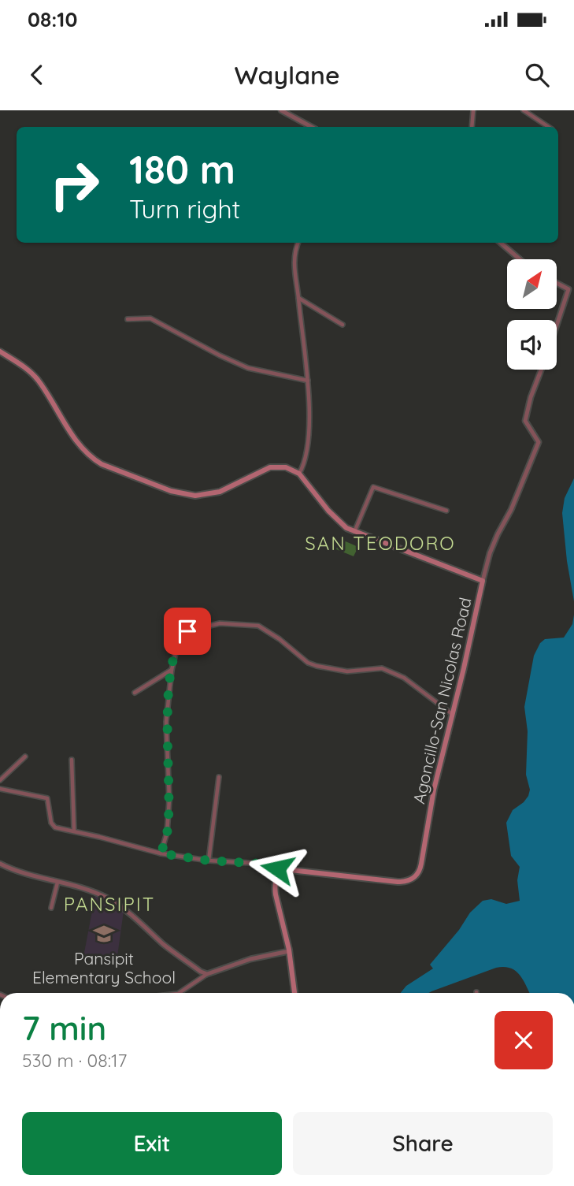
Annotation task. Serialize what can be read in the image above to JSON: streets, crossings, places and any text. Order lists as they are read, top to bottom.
{
  "streets": {
    "main road": ["Agoncillo-San Nicolas Road"]
  },
  "districts": ["SAN TEODORO", "PANSIPIT"],
  "places": {
    "school or university": ["Pansipit Elementary School"]
  },
  "north": "top right",
  "page": {
    "status": "08:10",
    "header": "Waylane",
    "turn": ["180 m", "Turn right"],
    "heading": ["7 min", "530 m · 08:17"],
    "buttons": ["Exit", "Share"]
  }
}
